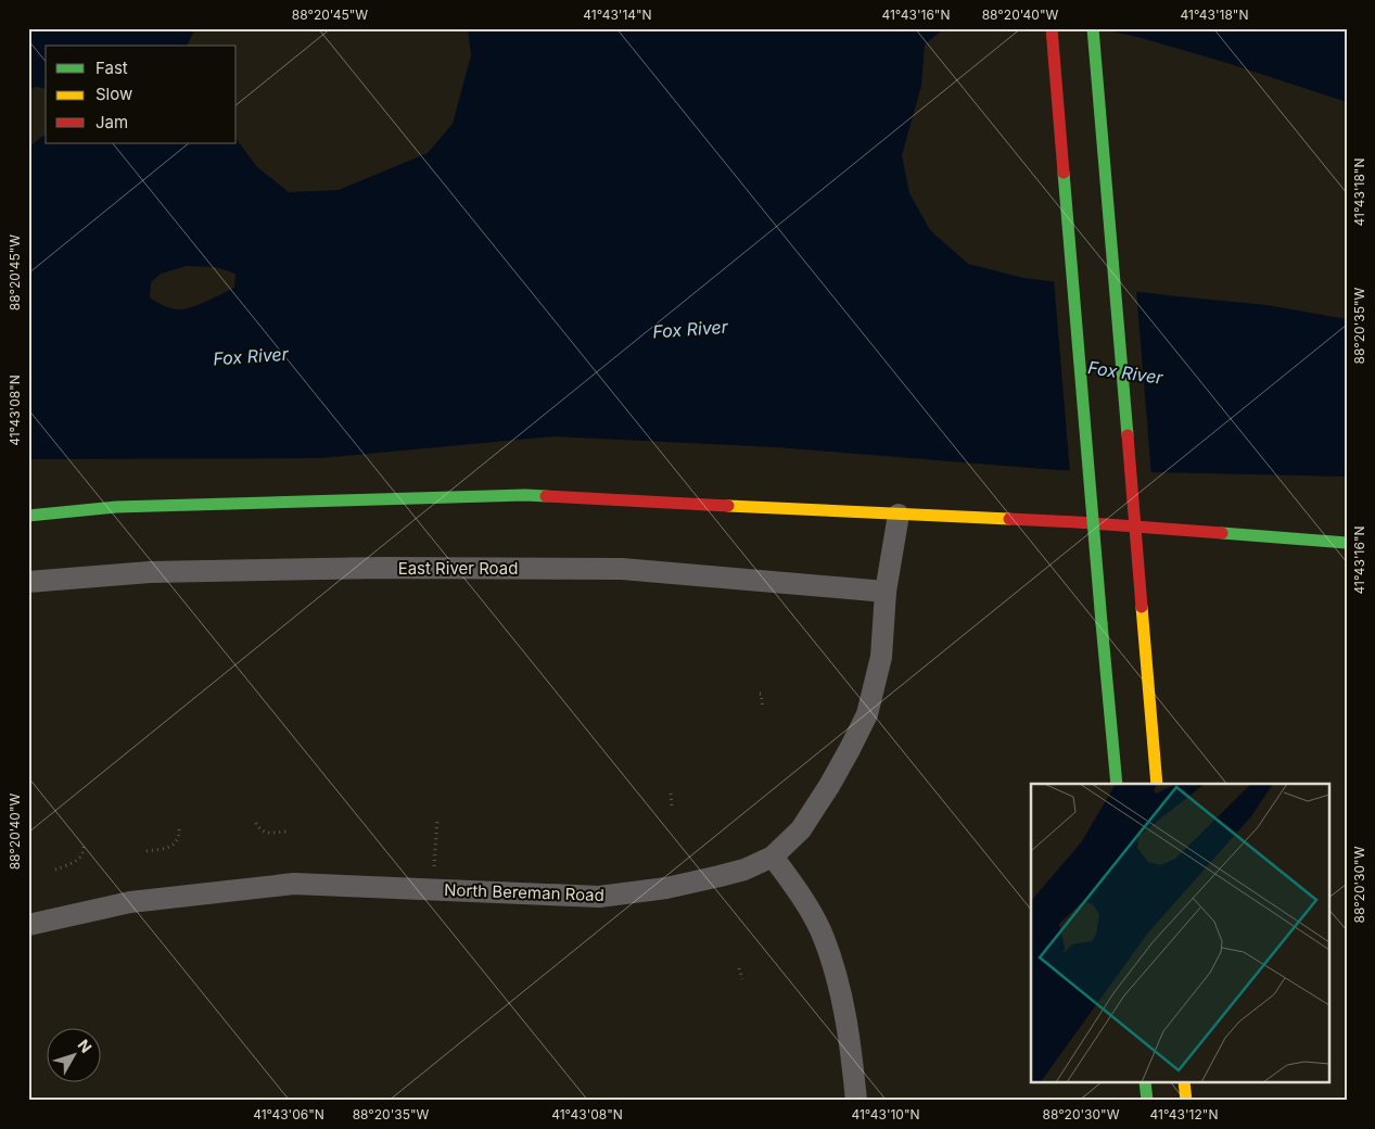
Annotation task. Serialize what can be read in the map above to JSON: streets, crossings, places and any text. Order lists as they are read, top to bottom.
{
  "streets": {
    "street": ["East River Road", "North Bereman Road"]
  },
  "crossings": [
    ["East River Road", "North Bereman Road"]
  ],
  "water": ["Fox River"],
  "legend": ["Fast", "Slow", "Jam"],
  "north": "top right",
  "coordinates": [
    "88°20'45\"W",
    "41°43'14\"N",
    "41°43'16\"N",
    "88°20'40\"W",
    "41°43'18\"N",
    "88°20'35\"W",
    "41°43'08\"N",
    "88°20'30\"W",
    "41°43'06\"N",
    "41°43'10\"N",
    "41°43'12\"N"
  ]
}
